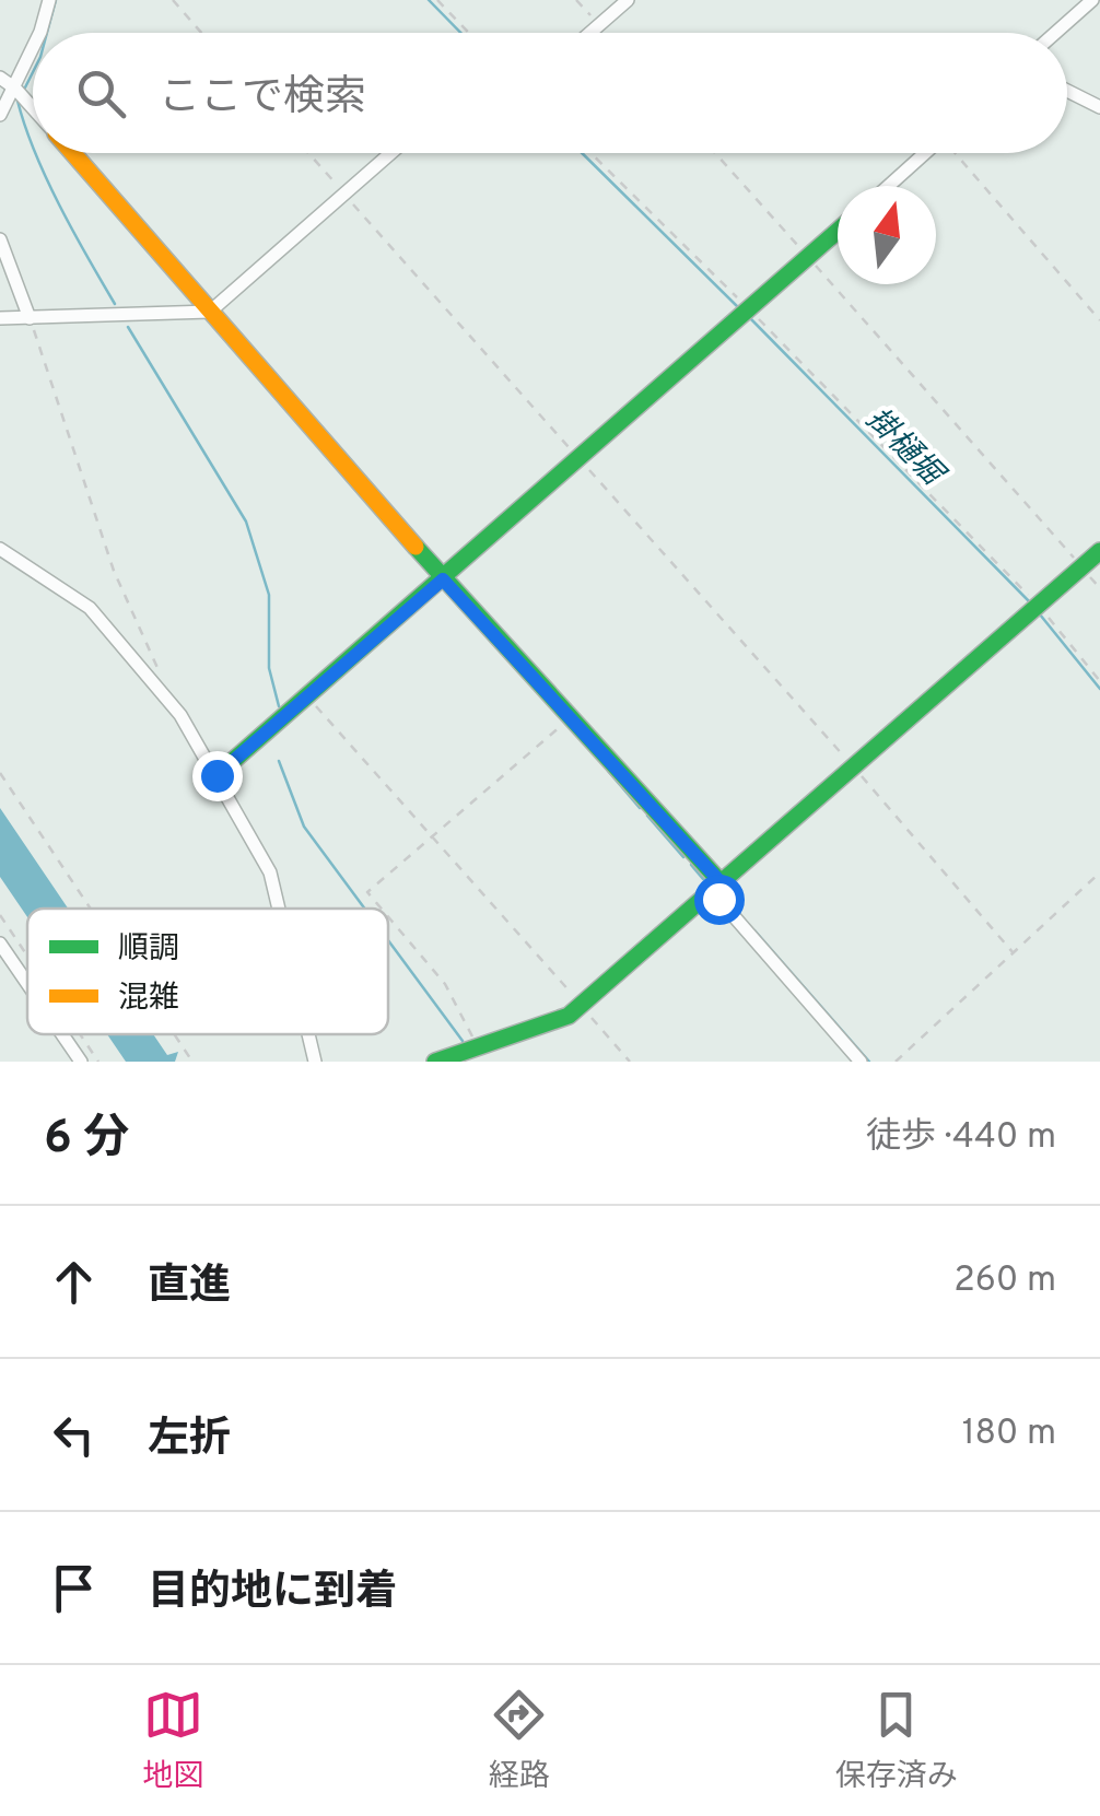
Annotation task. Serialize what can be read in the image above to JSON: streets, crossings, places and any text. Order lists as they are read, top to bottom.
{
  "water": ["掛樋堀"],
  "legend": ["順調", "混雑"],
  "north": "top",
  "page": {
    "search": "ここで検索",
    "heading": ["6 分", "徒歩 · 440 m"],
    "list": [
      ["直進", "260 m"],
      ["左折", "180 m"],
      "目的地に到着"
    ],
    "nav": ["地図", "経路", "保存済み"]
  }
}
